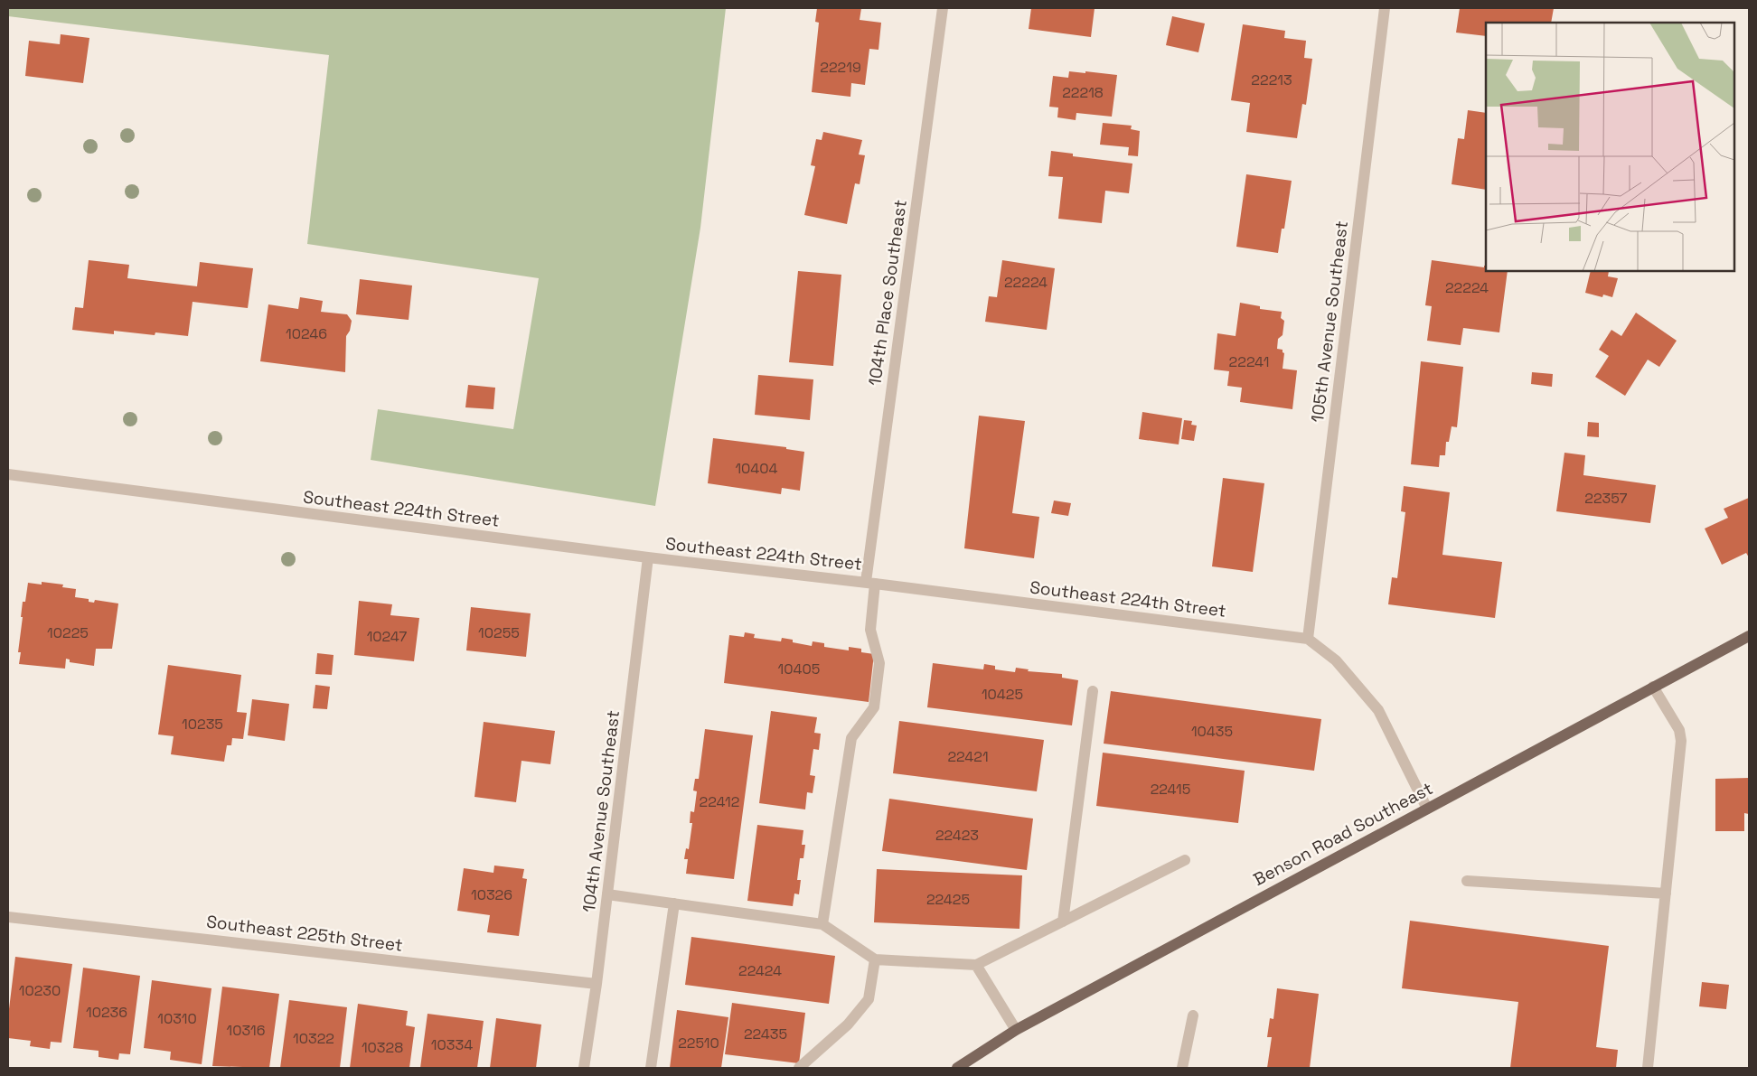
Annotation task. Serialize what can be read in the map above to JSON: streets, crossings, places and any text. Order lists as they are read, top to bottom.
{
  "streets": {
    "main road": ["Benson Road Southeast"],
    "street": [
      "104th Place Southeast",
      "105th Avenue Southeast",
      "Southeast 224th Street",
      "104th Avenue Southeast",
      "Southeast 225th Street"
    ]
  },
  "crossings": [
    ["104th Place Southeast", "Southeast 224th Street"],
    ["105th Avenue Southeast", "Southeast 224th Street"],
    ["Southeast 224th Street", "104th Avenue Southeast"],
    ["104th Avenue Southeast", "Southeast 225th Street"]
  ],
  "house_numbers": [
    "22219",
    "22213",
    "22218",
    "22224",
    "22224",
    "10246",
    "22241",
    "10404",
    "22357",
    "10225",
    "10255",
    "10247",
    "10405",
    "10425",
    "10235",
    "10435",
    "22421",
    "22415",
    "22412",
    "22423",
    "10326",
    "22425",
    "22424",
    "10230",
    "10236",
    "10310",
    "10316",
    "22435",
    "10322",
    "22510",
    "10334",
    "10328"
  ]
}
